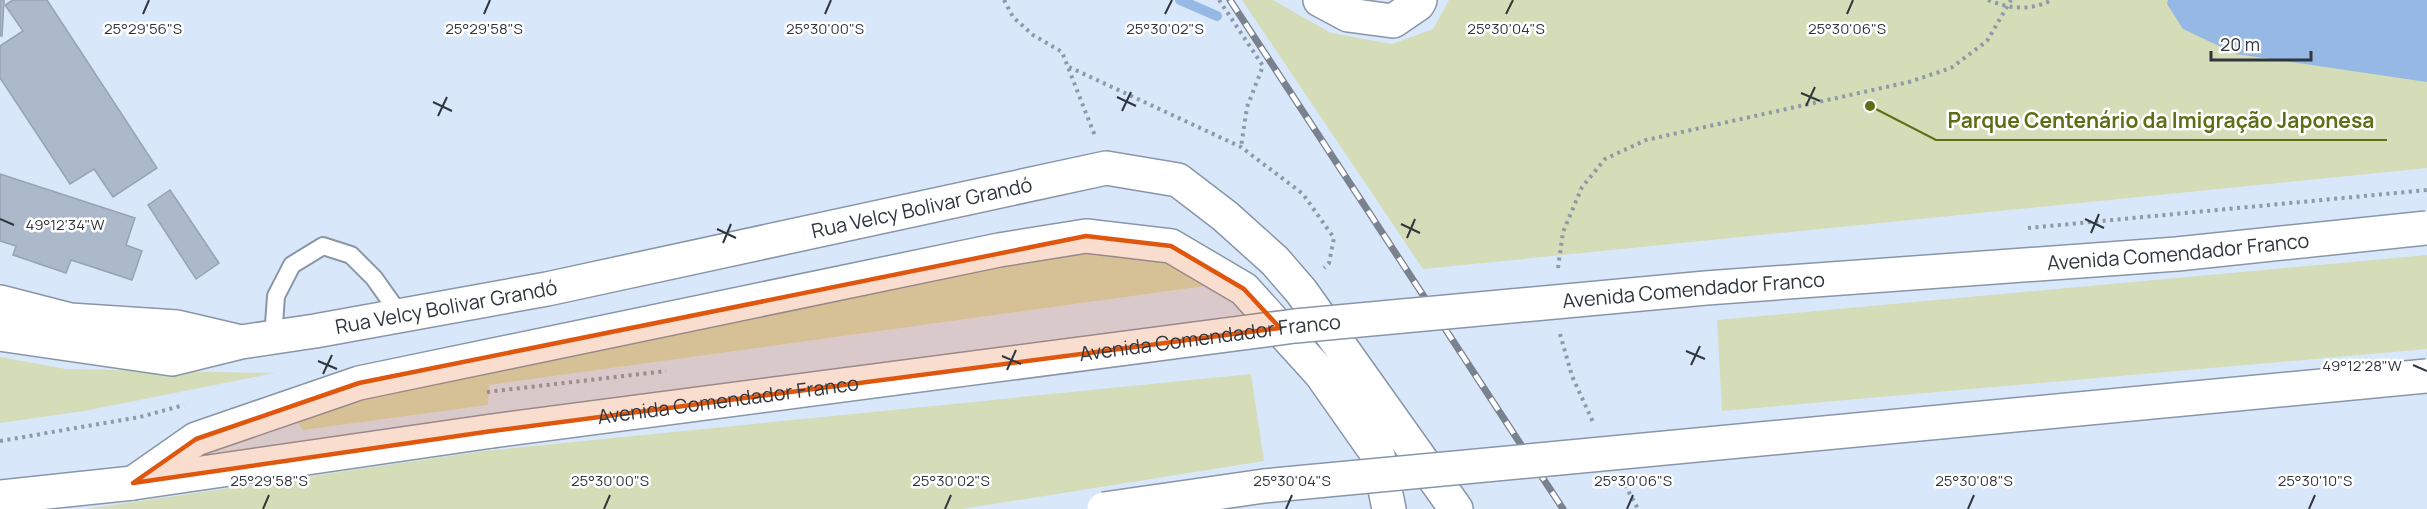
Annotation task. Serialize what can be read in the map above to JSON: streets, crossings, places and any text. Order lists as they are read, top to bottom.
{
  "streets": {
    "main road": ["Rua Velcy Bolivar Grandó", "Avenida Comendador Franco"]
  },
  "places": ["Parque Centenário da Imigração Japonesa"],
  "scale_bar": "20 m",
  "coordinates": [
    "25°29'56\"S",
    "25°29'58\"S",
    "25°30'00\"S",
    "25°30'02\"S",
    "25°30'04\"S",
    "25°30'06\"S",
    "49°12'34\"W",
    "49°12'28\"W",
    "25°30'08\"S",
    "25°30'10\"S"
  ]
}
